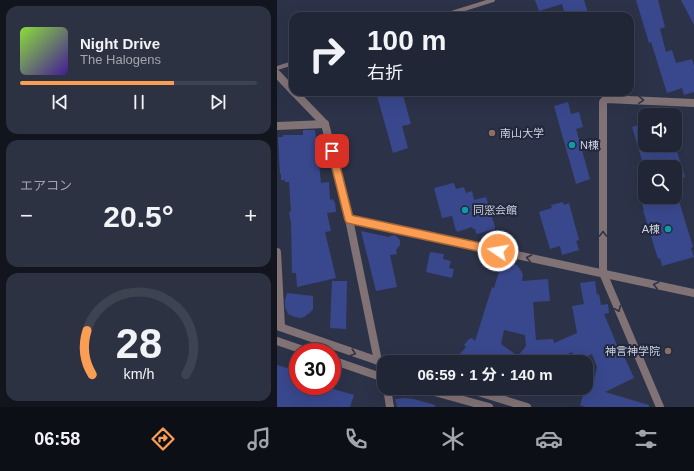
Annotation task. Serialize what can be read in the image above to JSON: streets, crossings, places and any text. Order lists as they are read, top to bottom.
{
  "places": [
    "南山大学",
    "N棟",
    "同窓会館",
    "A棟",
    "神言神学院"
  ],
  "page": {
    "turn": ["100 m", "右折"],
    "song": ["Night Drive", "The Halogens"],
    "tile": "エアコン",
    "heat": ["−", "20.5°", "+"],
    "limit": "30",
    "trip": "06:59 · 1 分 · 140 m",
    "tabs": "06:58",
    "gauge": ["28", "km/h"]
  }
}
